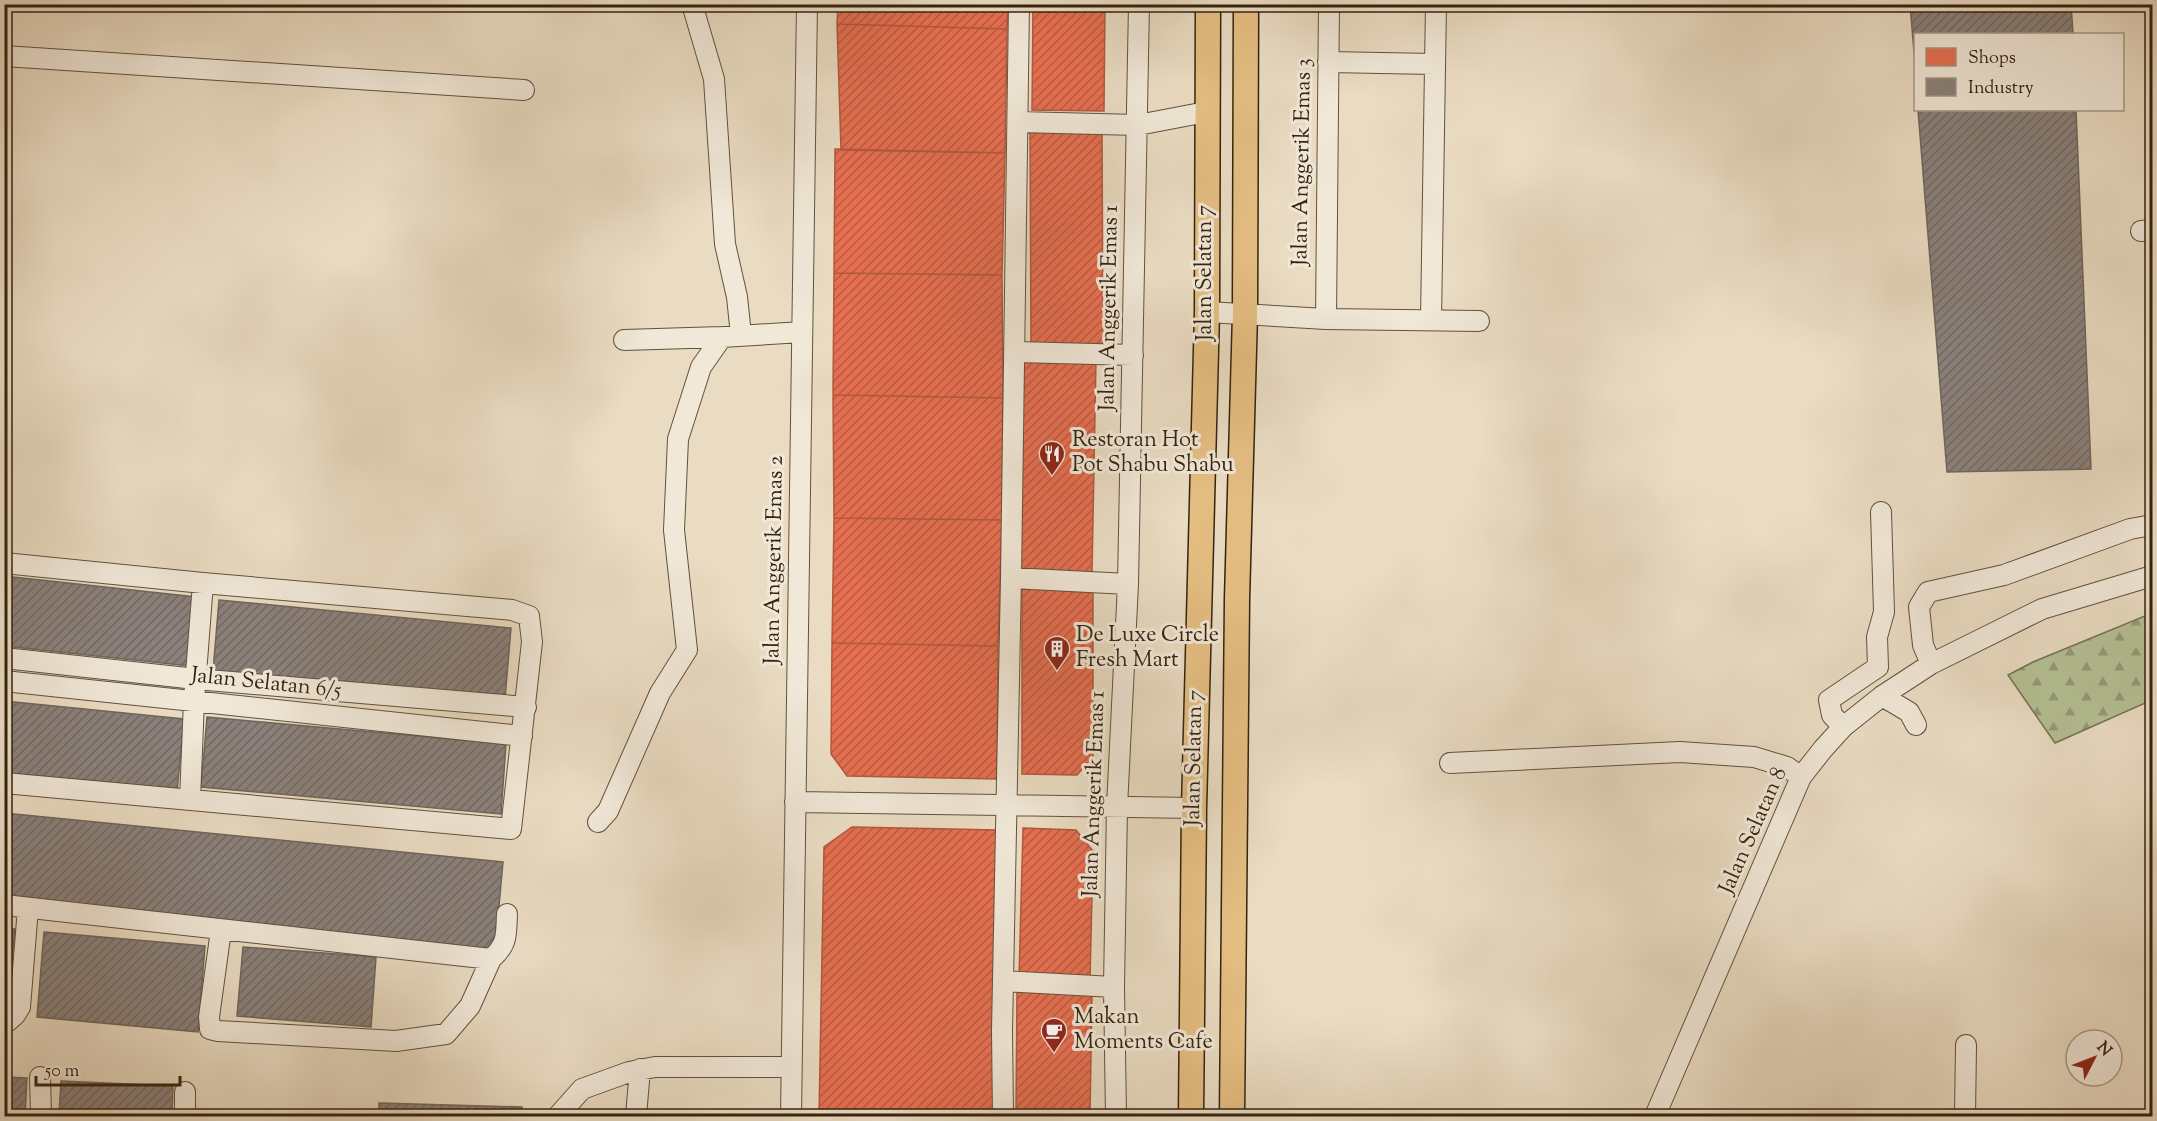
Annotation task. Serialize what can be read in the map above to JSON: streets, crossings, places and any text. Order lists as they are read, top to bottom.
{
  "streets": {
    "main road": ["Jalan Selatan 7"],
    "street": [
      "Jalan Anggerik Emas 3",
      "Jalan Anggerik Emas 1",
      "Jalan Anggerik Emas 2",
      "Jalan Selatan 6/5",
      "Jalan Selatan 8"
    ]
  },
  "places": {
    "restaurant": ["Restoran Hot Pot Shabu Shabu"],
    "building": ["De Luxe Circle Fresh Mart"],
    "cafe": ["Makan Moments Cafe"]
  },
  "legend": ["Shops", "Industry"],
  "scale_bar": "50 m",
  "north": "top right"
}
